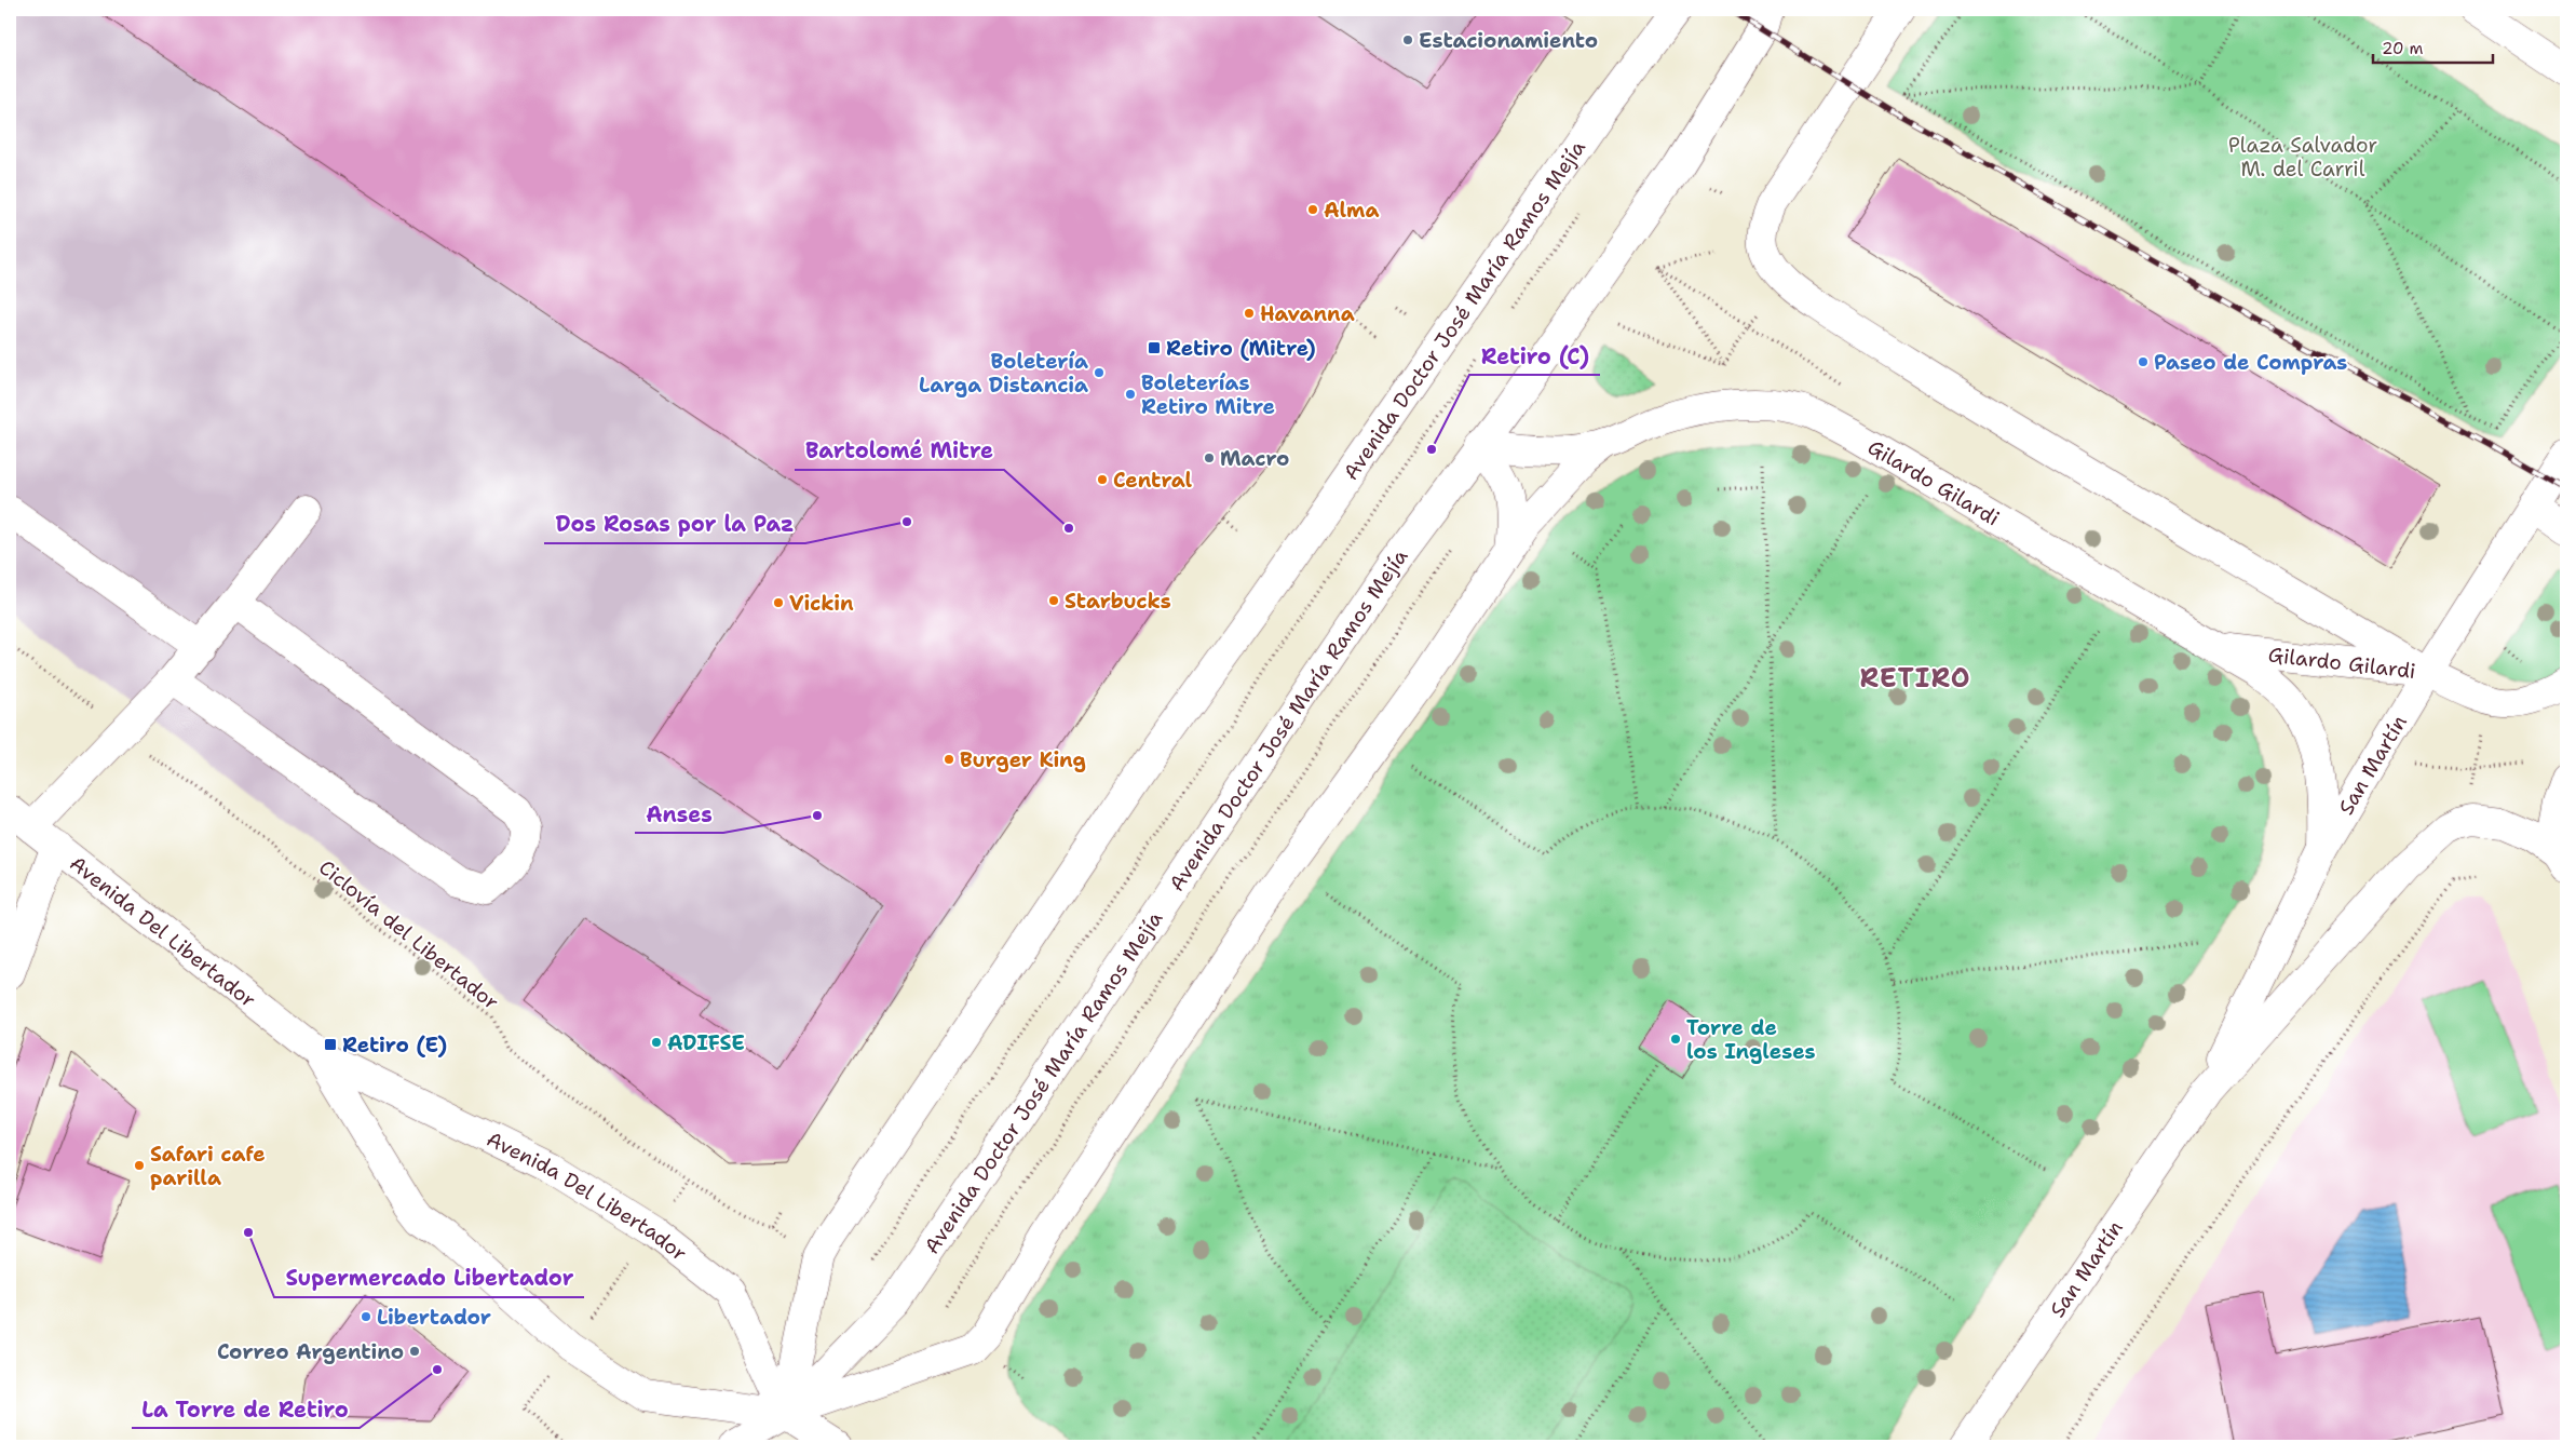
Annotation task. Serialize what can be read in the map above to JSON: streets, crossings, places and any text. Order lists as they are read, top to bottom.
{
  "streets": {
    "main road": [
      "Avenida Doctor José María Ramos Mejía",
      "Gilardo Gilardi",
      "San Martín",
      "Avenida Del Libertador"
    ],
    "path": ["Ciclovía del Libertador"]
  },
  "crossings": [
    ["Avenida Doctor José María Ramos Mejía", "Avenida Del Libertador"],
    ["Gilardo Gilardi", "San Martín"]
  ],
  "districts": ["RETIRO"],
  "parks": ["Plaza Salvador M. del Carril"],
  "places": {
    "other": [
      "Estacionamiento",
      "Alma",
      "Havanna",
      "Paseo de Compras",
      "Boletería Larga Distancia",
      "Boleterías Retiro Mitre",
      "Retiro (C)",
      "Macro",
      "Central",
      "Dos Rosas por la Paz",
      "Bartolomé Mitre",
      "Starbucks",
      "Vickin",
      "Burger King",
      "Anses",
      "Torre de los Ingleses",
      "ADIFSE",
      "Safari cafe parilla",
      "Supermercado Libertador",
      "Libertador",
      "Correo Argentino",
      "La Torre de Retiro"
    ],
    "transit": ["Retiro (Mitre)", "Retiro (E)"]
  },
  "scale_bar": "20 m"
}
